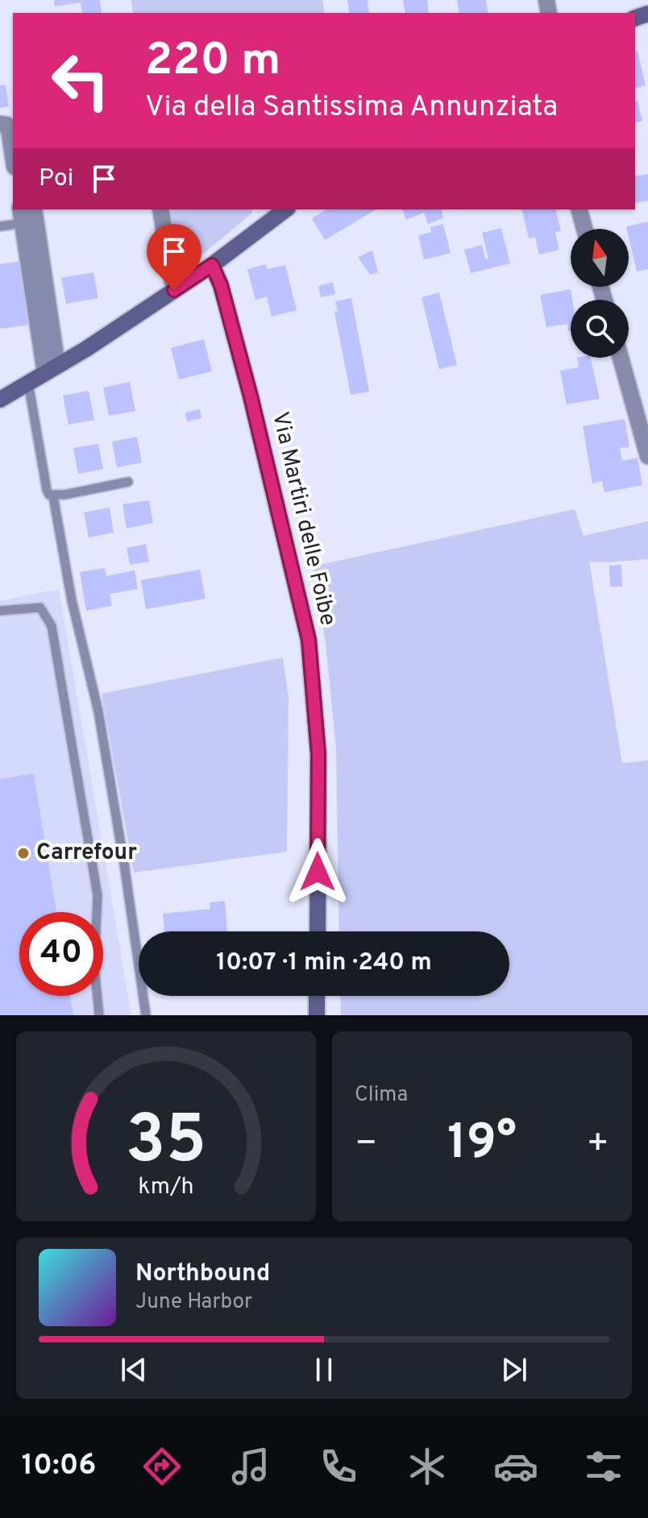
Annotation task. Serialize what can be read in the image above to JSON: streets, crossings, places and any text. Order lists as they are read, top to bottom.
{
  "streets": {
    "street": ["Via Martiri delle Foibe"]
  },
  "places": ["Carrefour"],
  "north": "top",
  "page": {
    "turn": ["220 m", "Via della Santissima Annunziata"],
    "then": "Poi",
    "limit": "40",
    "trip": "10:07 · 1 min · 240 m",
    "tile": "Clima",
    "heat": ["−", "19°", "+"],
    "song": ["Northbound", "June Harbor"],
    "tabs": "10:06",
    "gauge": ["35", "km/h"]
  }
}
